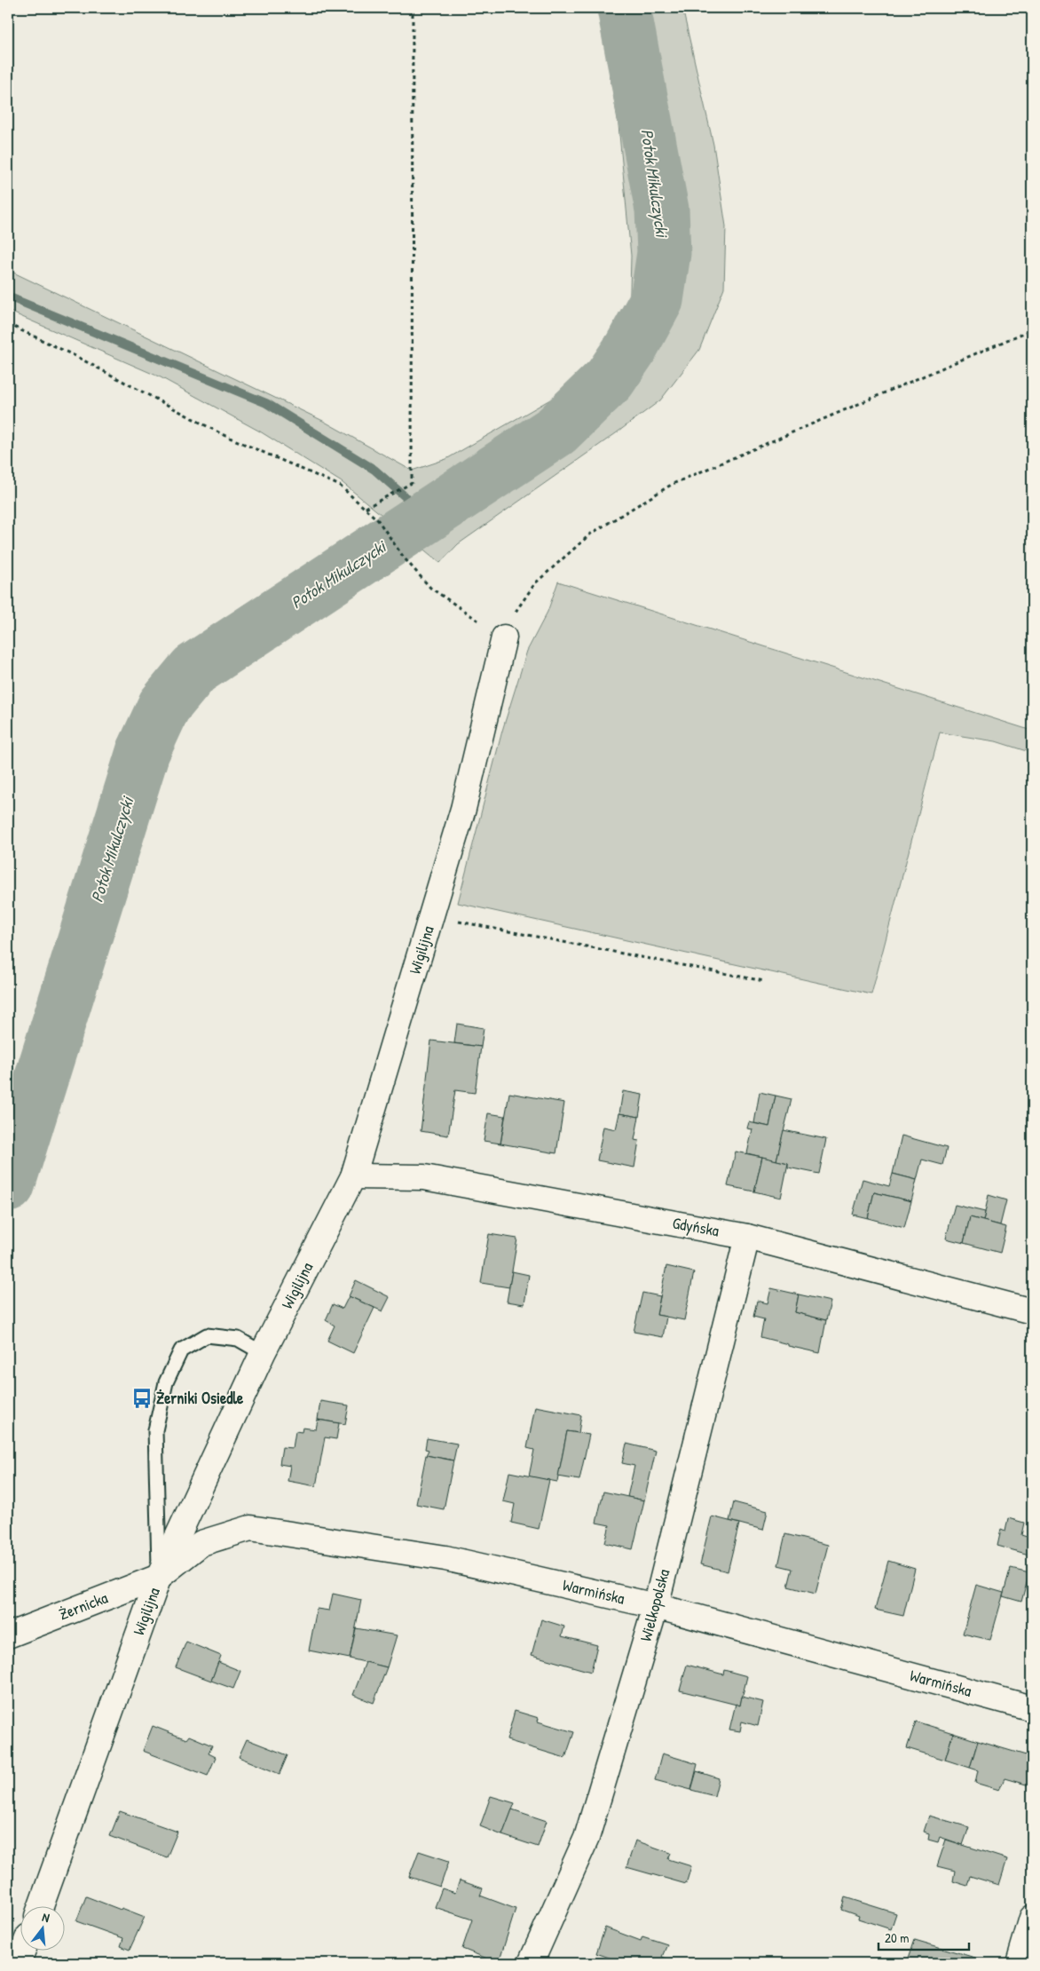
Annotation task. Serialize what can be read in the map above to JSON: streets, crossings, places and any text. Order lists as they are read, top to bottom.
{
  "streets": {
    "street": [
      "Wigilijna",
      "Gdyńska",
      "Warmińska",
      "Wielkopolska",
      "Żernicka"
    ]
  },
  "crossings": [
    ["Wigilijna", "Gdyńska"],
    ["Wigilijna", "Warmińska"],
    ["Wigilijna", "Żernicka"],
    ["Gdyńska", "Wielkopolska"],
    ["Warmińska", "Wielkopolska"],
    ["Warmińska", "Żernicka"]
  ],
  "water": ["Potok Mikulczycki"],
  "places": {
    "bus stop": ["Żerniki Osiedle"]
  },
  "scale_bar": "20 m",
  "north": "top"
}
